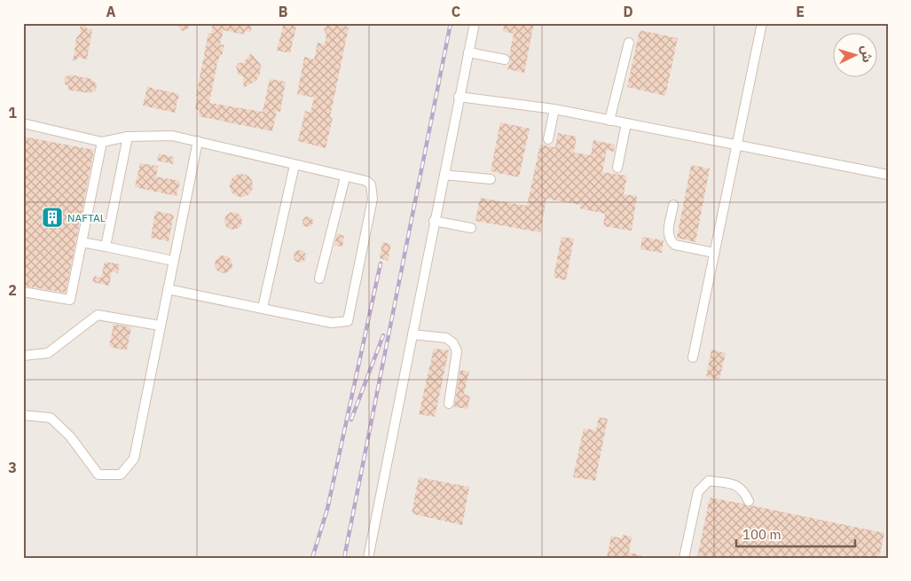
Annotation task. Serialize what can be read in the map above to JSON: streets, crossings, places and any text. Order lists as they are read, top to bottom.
{
  "places": {
    "building": ["NAFTAL"]
  },
  "scale_bar": "100 m",
  "north": "right",
  "grid": {
    "columns": [
      "A",
      "B",
      "C",
      "D",
      "E"
    ],
    "rows": ["1", "2", "3"]
  }
}
